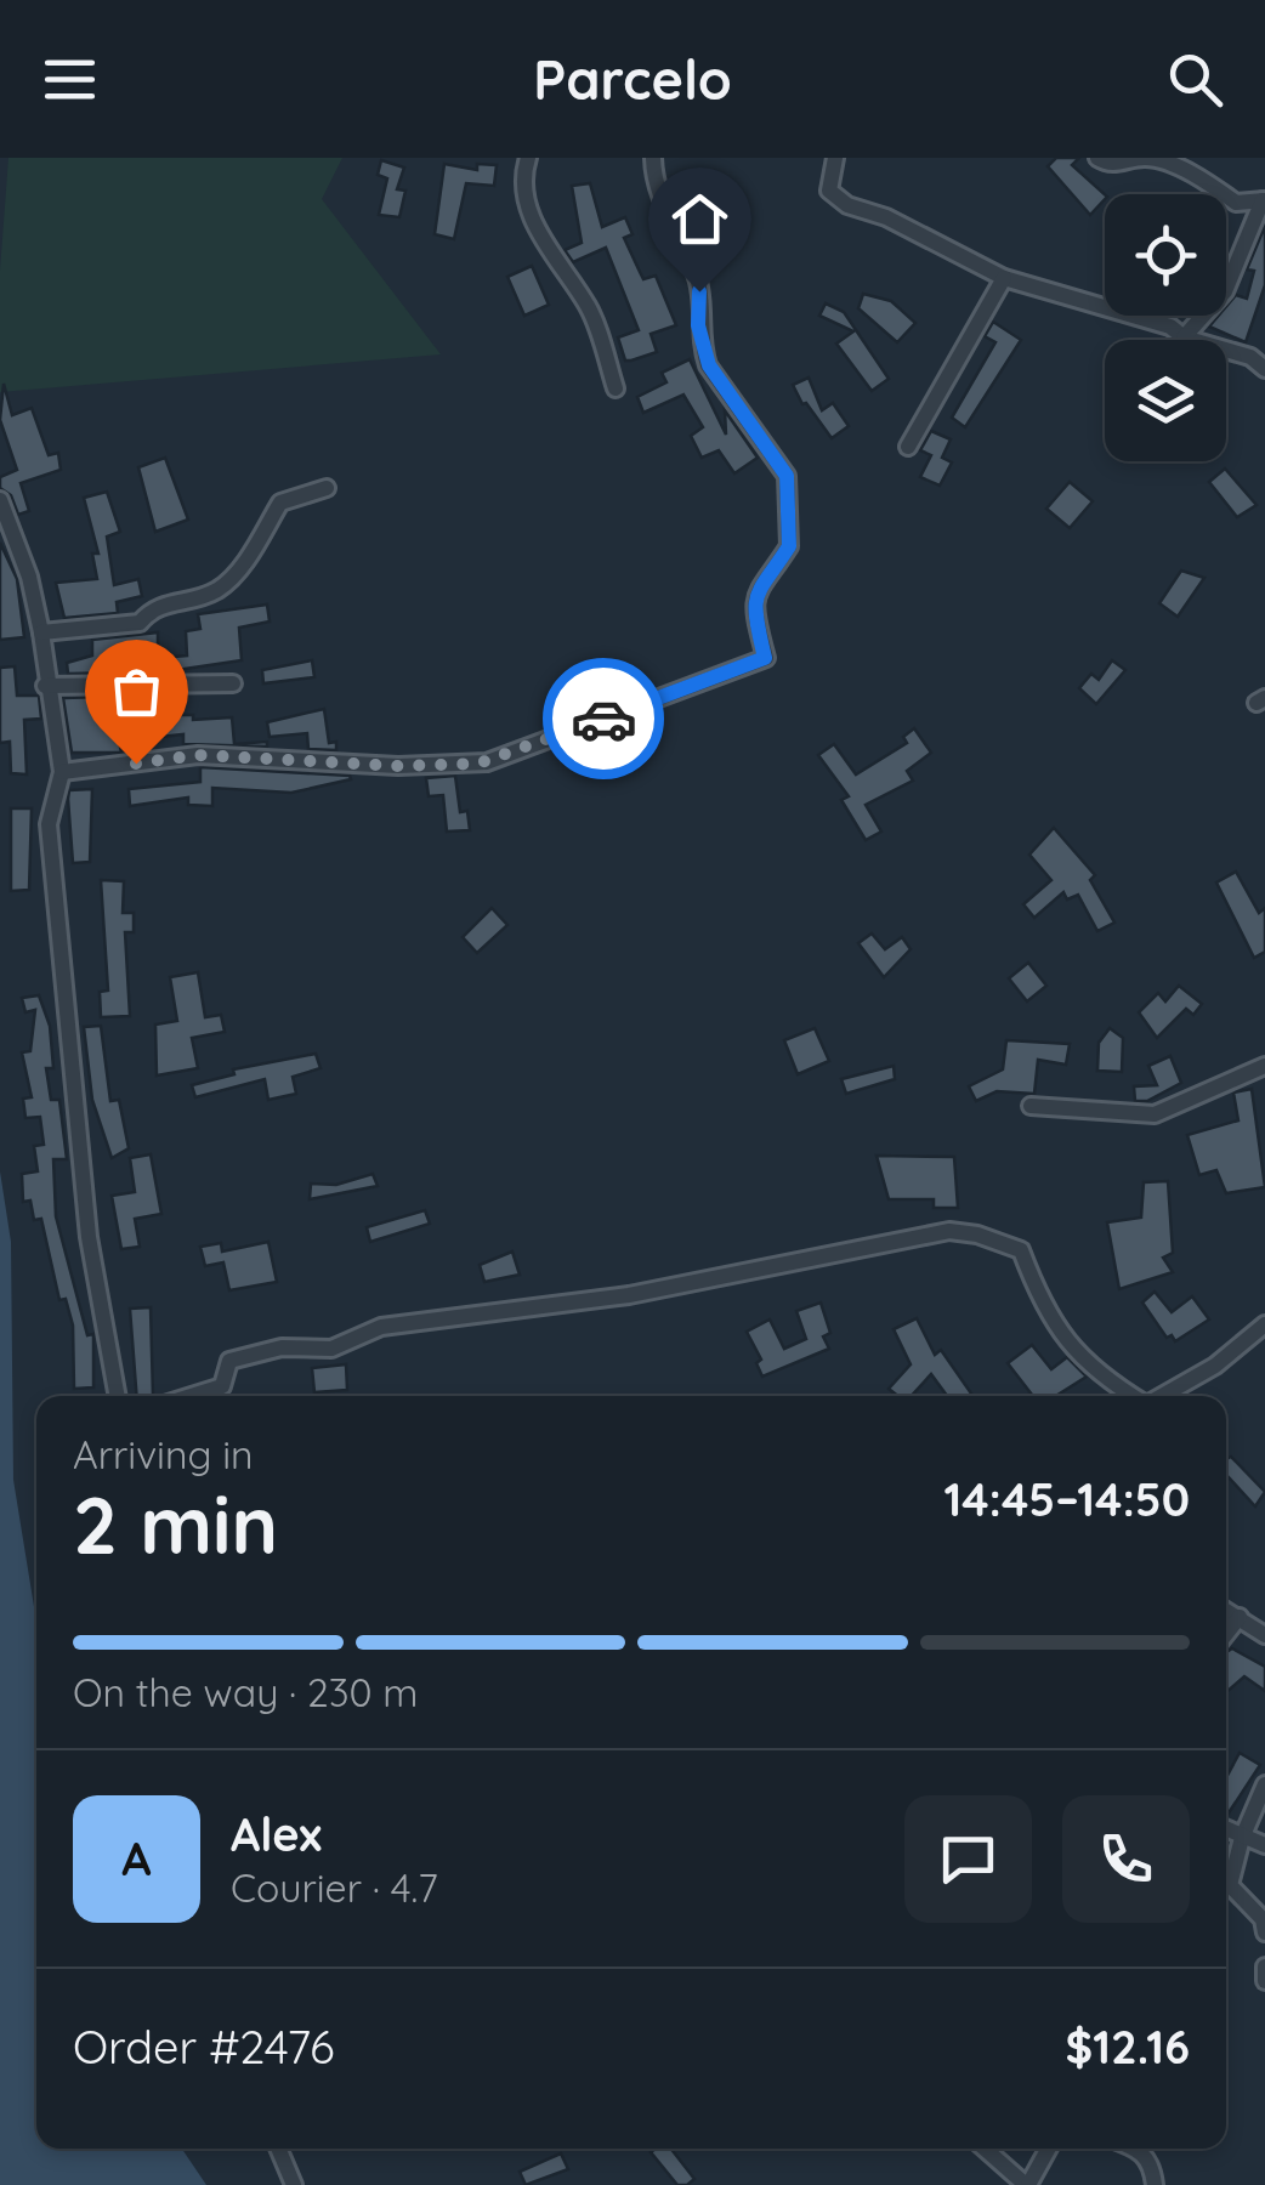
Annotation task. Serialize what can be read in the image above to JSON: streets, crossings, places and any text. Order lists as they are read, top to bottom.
{
  "page": {
    "header": "Parcelo",
    "heading": ["2 min", "Arriving in", "14:45–14:50"],
    "panel": [
      "Alex",
      "Courier · 4.7",
      "Order #2476",
      "$12.16"
    ],
    "bar": "On the way · 230 m",
    "round": "A"
  }
}
